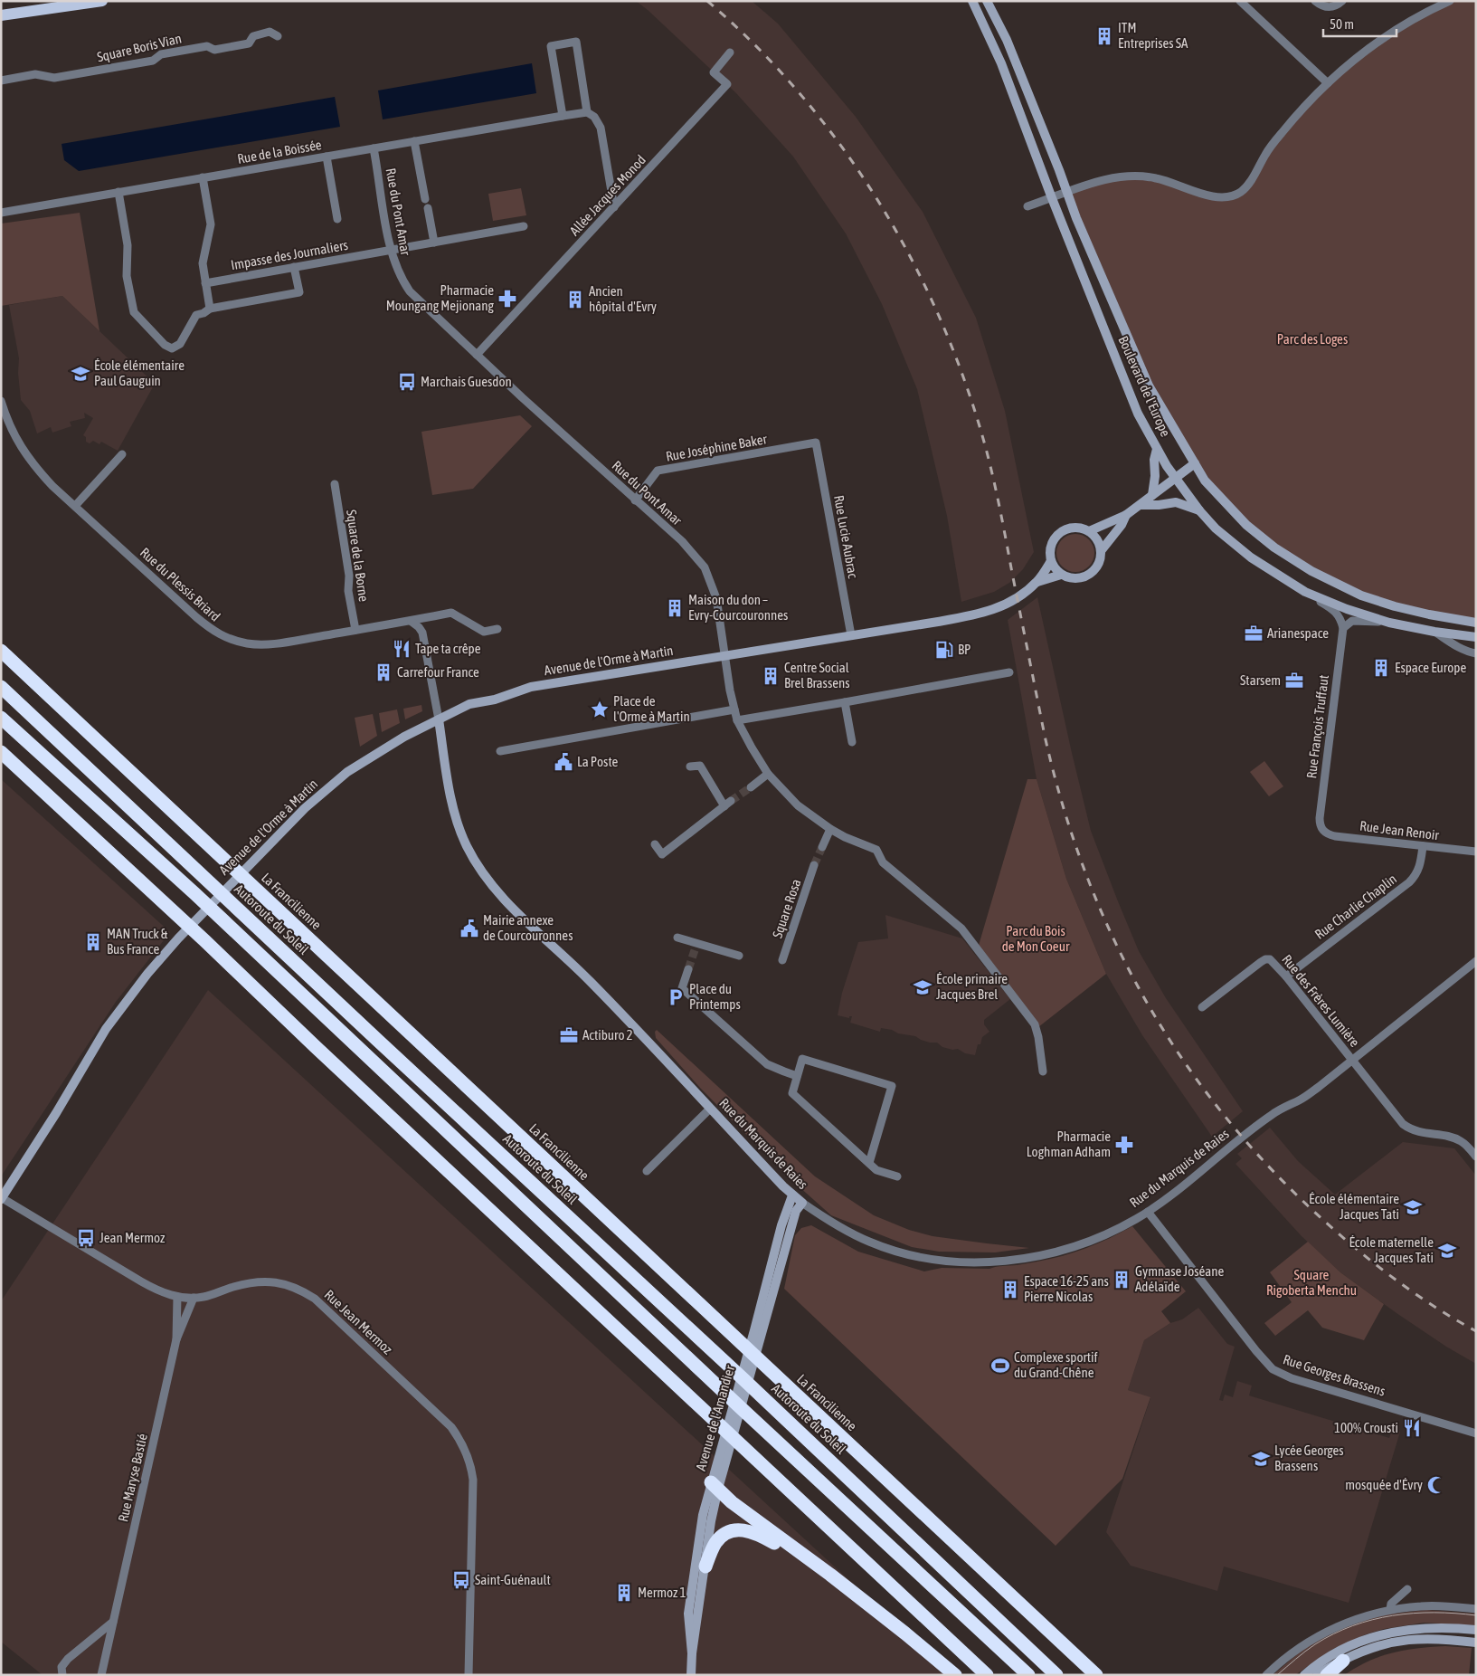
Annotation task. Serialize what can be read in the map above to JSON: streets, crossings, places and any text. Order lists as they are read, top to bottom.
{
  "streets": {
    "highway": ["La Francilienne", "Autoroute du Soleil"],
    "main road": [
      "Boulevard de l'Europe",
      "Avenue de l'Orme à Martin",
      "Rue du Marquis de Raies",
      "Avenue de l'Amandier"
    ],
    "street": [
      "Square Boris Vian",
      "Rue de la Boissée",
      "Allée Jacques Monod",
      "Rue du Pont Amar",
      "Impasse des Journaliers",
      "Rue Joséphine Baker",
      "Rue Lucie Aubrac",
      "Square de la Borne",
      "Rue du Plessis Briard",
      "Rue François Truffaut",
      "Rue Jean Renoir",
      "Rue Charlie Chaplin",
      "Square Rosa",
      "Rue des Frères Lumière",
      "Rue Jean Mermoz",
      "Rue Georges Brassens",
      "Rue Maryse Bastié"
    ]
  },
  "crossings": [
    ["Rue de la Boissée", "Rue du Pont Amar"],
    ["Allée Jacques Monod", "Rue du Pont Amar"],
    ["Rue du Pont Amar", "Impasse des Journaliers"],
    ["Rue du Pont Amar", "Rue Joséphine Baker"],
    ["Rue du Pont Amar", "Avenue de l'Orme à Martin"],
    ["Rue Joséphine Baker", "Rue Lucie Aubrac"],
    ["Rue Lucie Aubrac", "Avenue de l'Orme à Martin"],
    ["Square de la Borne", "Rue du Plessis Briard"],
    ["Avenue de l'Orme à Martin", "Rue du Marquis de Raies"],
    ["Avenue de l'Orme à Martin", "Rue Jean Mermoz"],
    ["Rue François Truffaut", "Rue Jean Renoir"],
    ["Rue Jean Renoir", "Rue Charlie Chaplin"],
    ["Rue Charlie Chaplin", "Rue des Frères Lumière"],
    ["Rue des Frères Lumière", "Rue du Marquis de Raies"],
    ["Rue du Marquis de Raies", "Rue Georges Brassens"],
    ["Rue du Marquis de Raies", "Avenue de l'Amandier"],
    ["Rue Jean Mermoz", "Rue Maryse Bastié"]
  ],
  "parks": ["Parc des Loges", "Parc du Bois de Mon Coeur", "Square Rigoberta Menchu"],
  "places": {
    "building": [
      "ITM Entreprises SA",
      "Ancien hôpital d'Evry",
      "Maison du don – Evry-Courcouronnes",
      "Espace Europe",
      "Carrefour France",
      "Centre Social Brel Brassens",
      "MAN Truck & Bus France",
      "Gymnase Joséane Adélaïde",
      "Espace 16-25 ans Pierre Nicolas",
      "Mermoz 1"
    ],
    "pharmacy": ["Pharmacie Moungang Mejionang", "Pharmacie Loghman Adham"],
    "school or university": [
      "École élémentaire Paul Gauguin",
      "École primaire Jacques Brel",
      "École élémentaire Jacques Tati",
      "École maternelle Jacques Tati",
      "Lycée Georges Brassens"
    ],
    "bus stop": ["Marchais Guesdon", "Jean Mermoz", "Saint-Guénault"],
    "office": ["Arianespace", "Starsem", "Actiburo 2"],
    "restaurant": ["Tape ta crêpe", "100% Crousti"],
    "fuel station": ["BP"],
    "place": ["Place de l'Orme à Martin"],
    "public building": ["La Poste", "Mairie annexe de Courcouronnes"],
    "parking": ["Place du Printemps"],
    "sports": ["Complexe sportif du Grand-Chêne"],
    "mosque": ["mosquée d'Évry"]
  },
  "scale_bar": "50 m"
}
